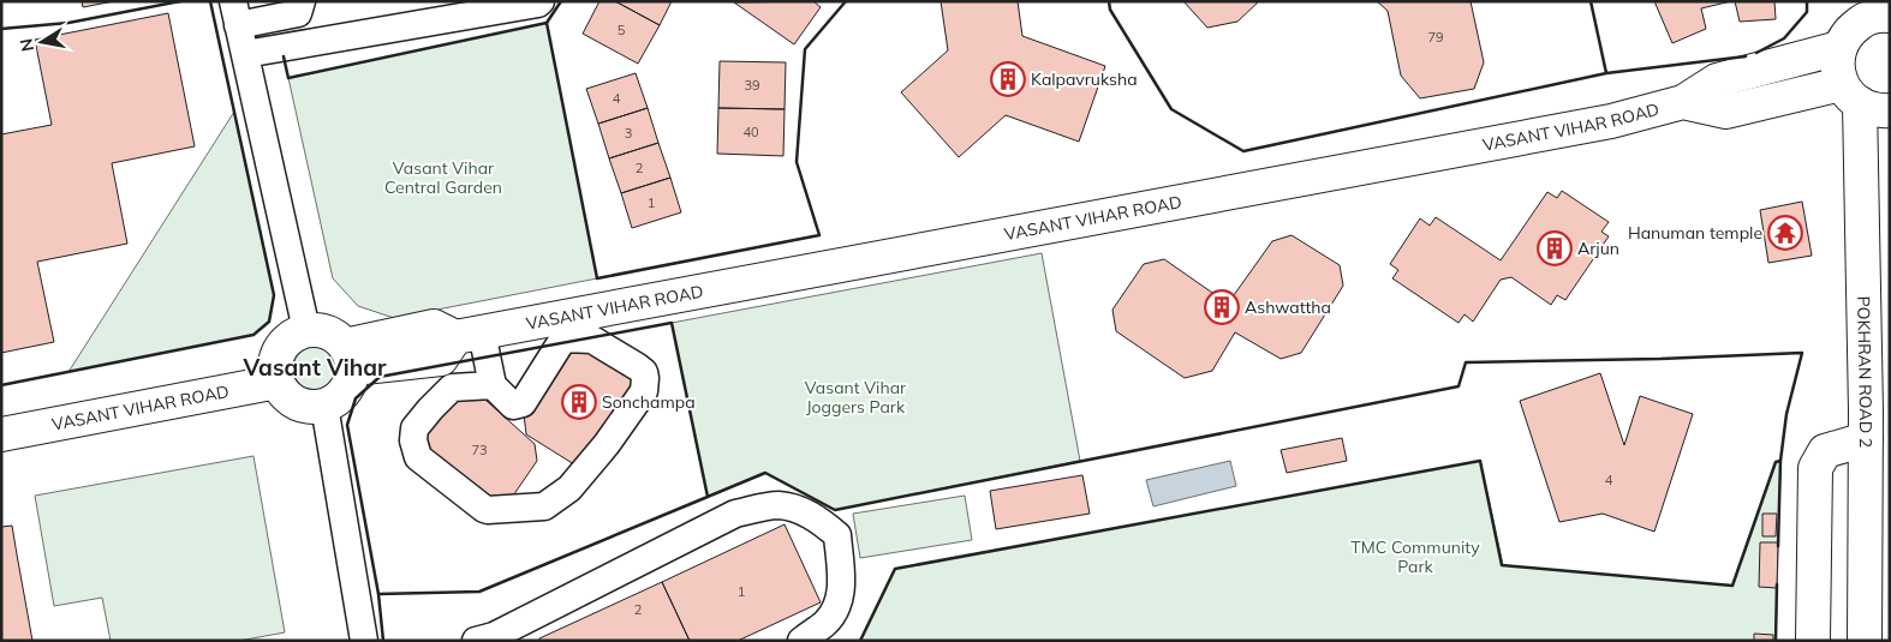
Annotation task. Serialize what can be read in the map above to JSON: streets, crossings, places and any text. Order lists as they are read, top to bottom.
{
  "streets": {
    "street": ["VASANT VIHAR ROAD", "POKHRAN ROAD 2"]
  },
  "crossings": [
    ["VASANT VIHAR ROAD", "POKHRAN ROAD 2"]
  ],
  "districts": ["Vasant Vihar"],
  "parks": ["Vasant Vihar Central Garden", "Vasant Vihar Joggers Park", "TMC Community Park"],
  "places": {
    "building": [
      "Kalpavruksha",
      "Arjun",
      "Ashwattha",
      "Sonchampa"
    ],
    "temple": ["Hanuman temple"]
  },
  "house_numbers": [
    "5",
    "79",
    "39",
    "4",
    "40",
    "3",
    "2",
    "1",
    "73",
    "4",
    "1",
    "2"
  ],
  "north": "left"
}
